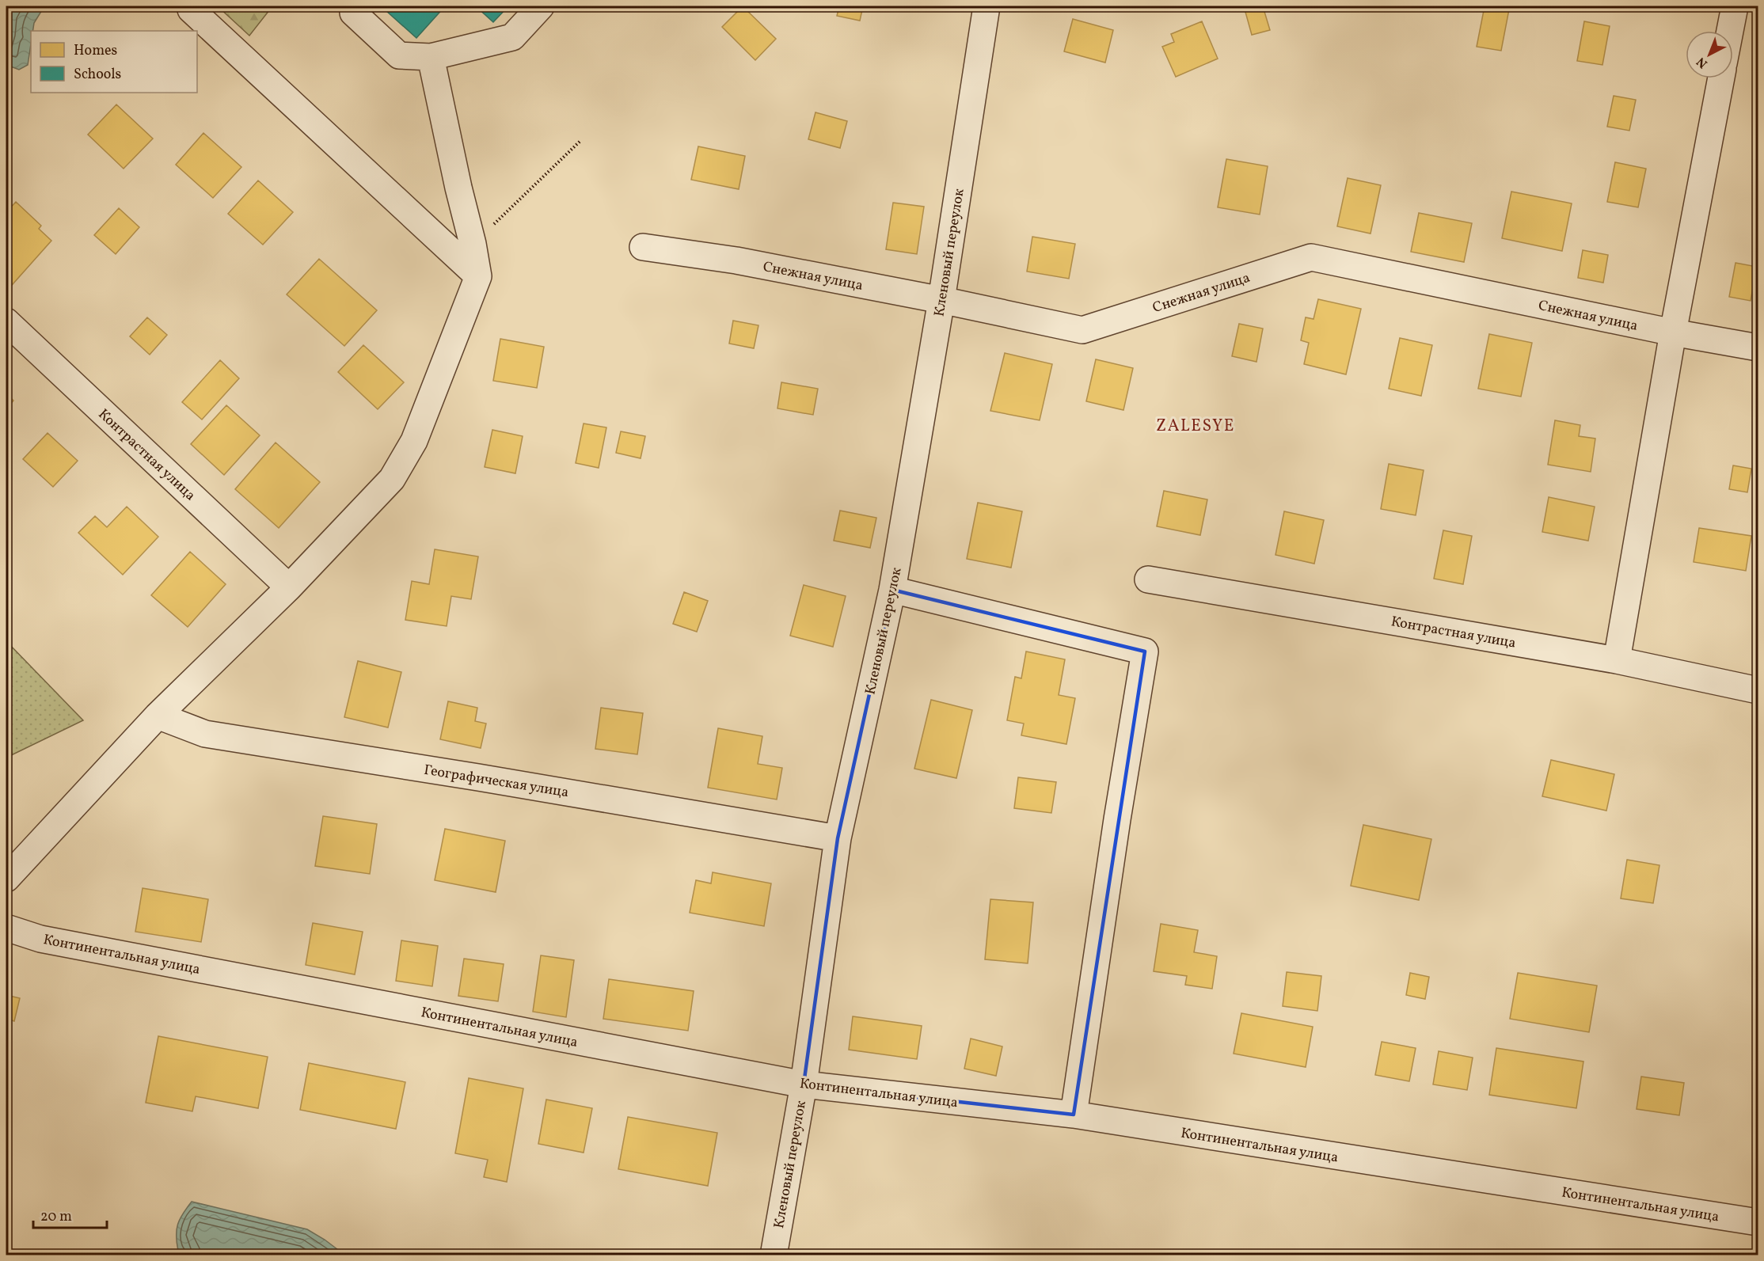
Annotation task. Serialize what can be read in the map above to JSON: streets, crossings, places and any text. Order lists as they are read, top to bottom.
{
  "streets": {
    "street": [
      "Кленовый переулок",
      "Снежная улица",
      "Контрастная улица",
      "Географическая улица",
      "Континентальная улица"
    ]
  },
  "crossings": [
    ["Кленовый переулок", "Снежная улица"],
    ["Кленовый переулок", "Географическая улица"],
    ["Кленовый переулок", "Континентальная улица"]
  ],
  "districts": ["ZALESYE"],
  "legend": ["Homes", "Schools"],
  "scale_bar": "20 m",
  "north": "bottom left"
}
